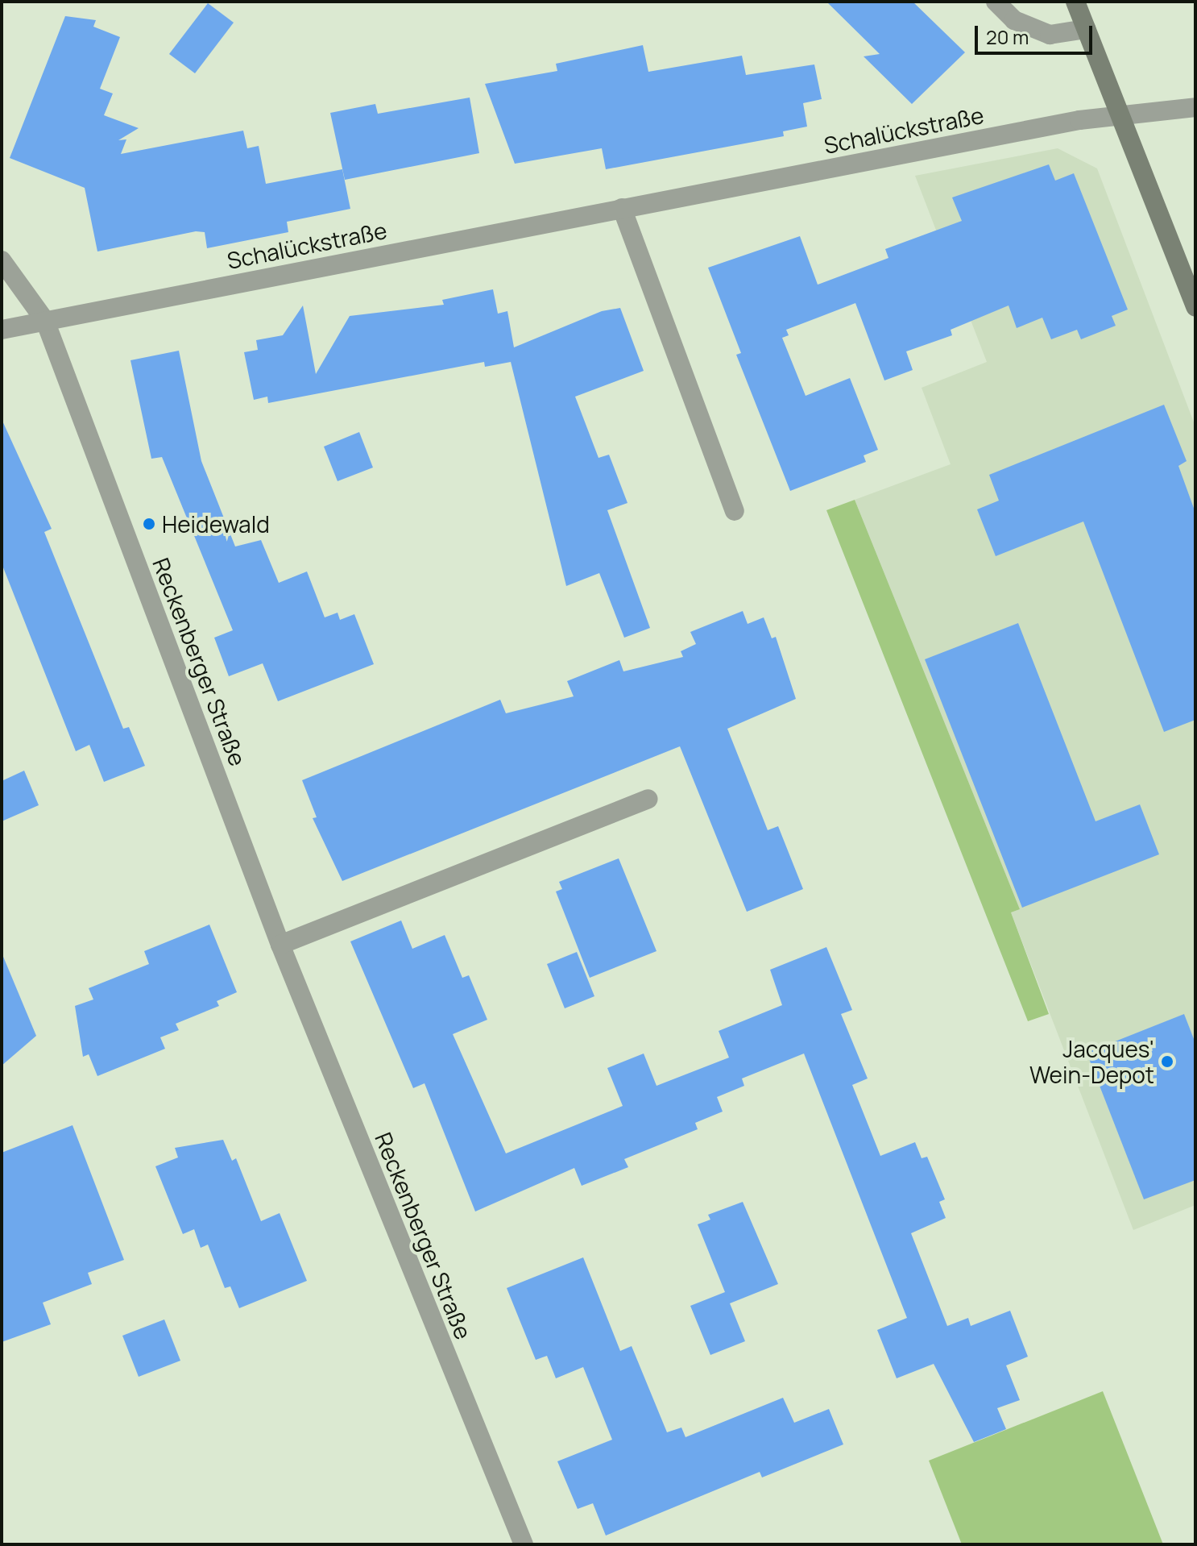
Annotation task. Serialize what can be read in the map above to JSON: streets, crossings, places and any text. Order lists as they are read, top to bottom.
{
  "streets": {
    "street": ["Schalückstraße", "Reckenberger Straße"]
  },
  "crossings": [
    ["Schalückstraße", "Reckenberger Straße"]
  ],
  "places": ["Heidewald", "Jacques' Wein-Depot"],
  "scale_bar": "20 m"
}
